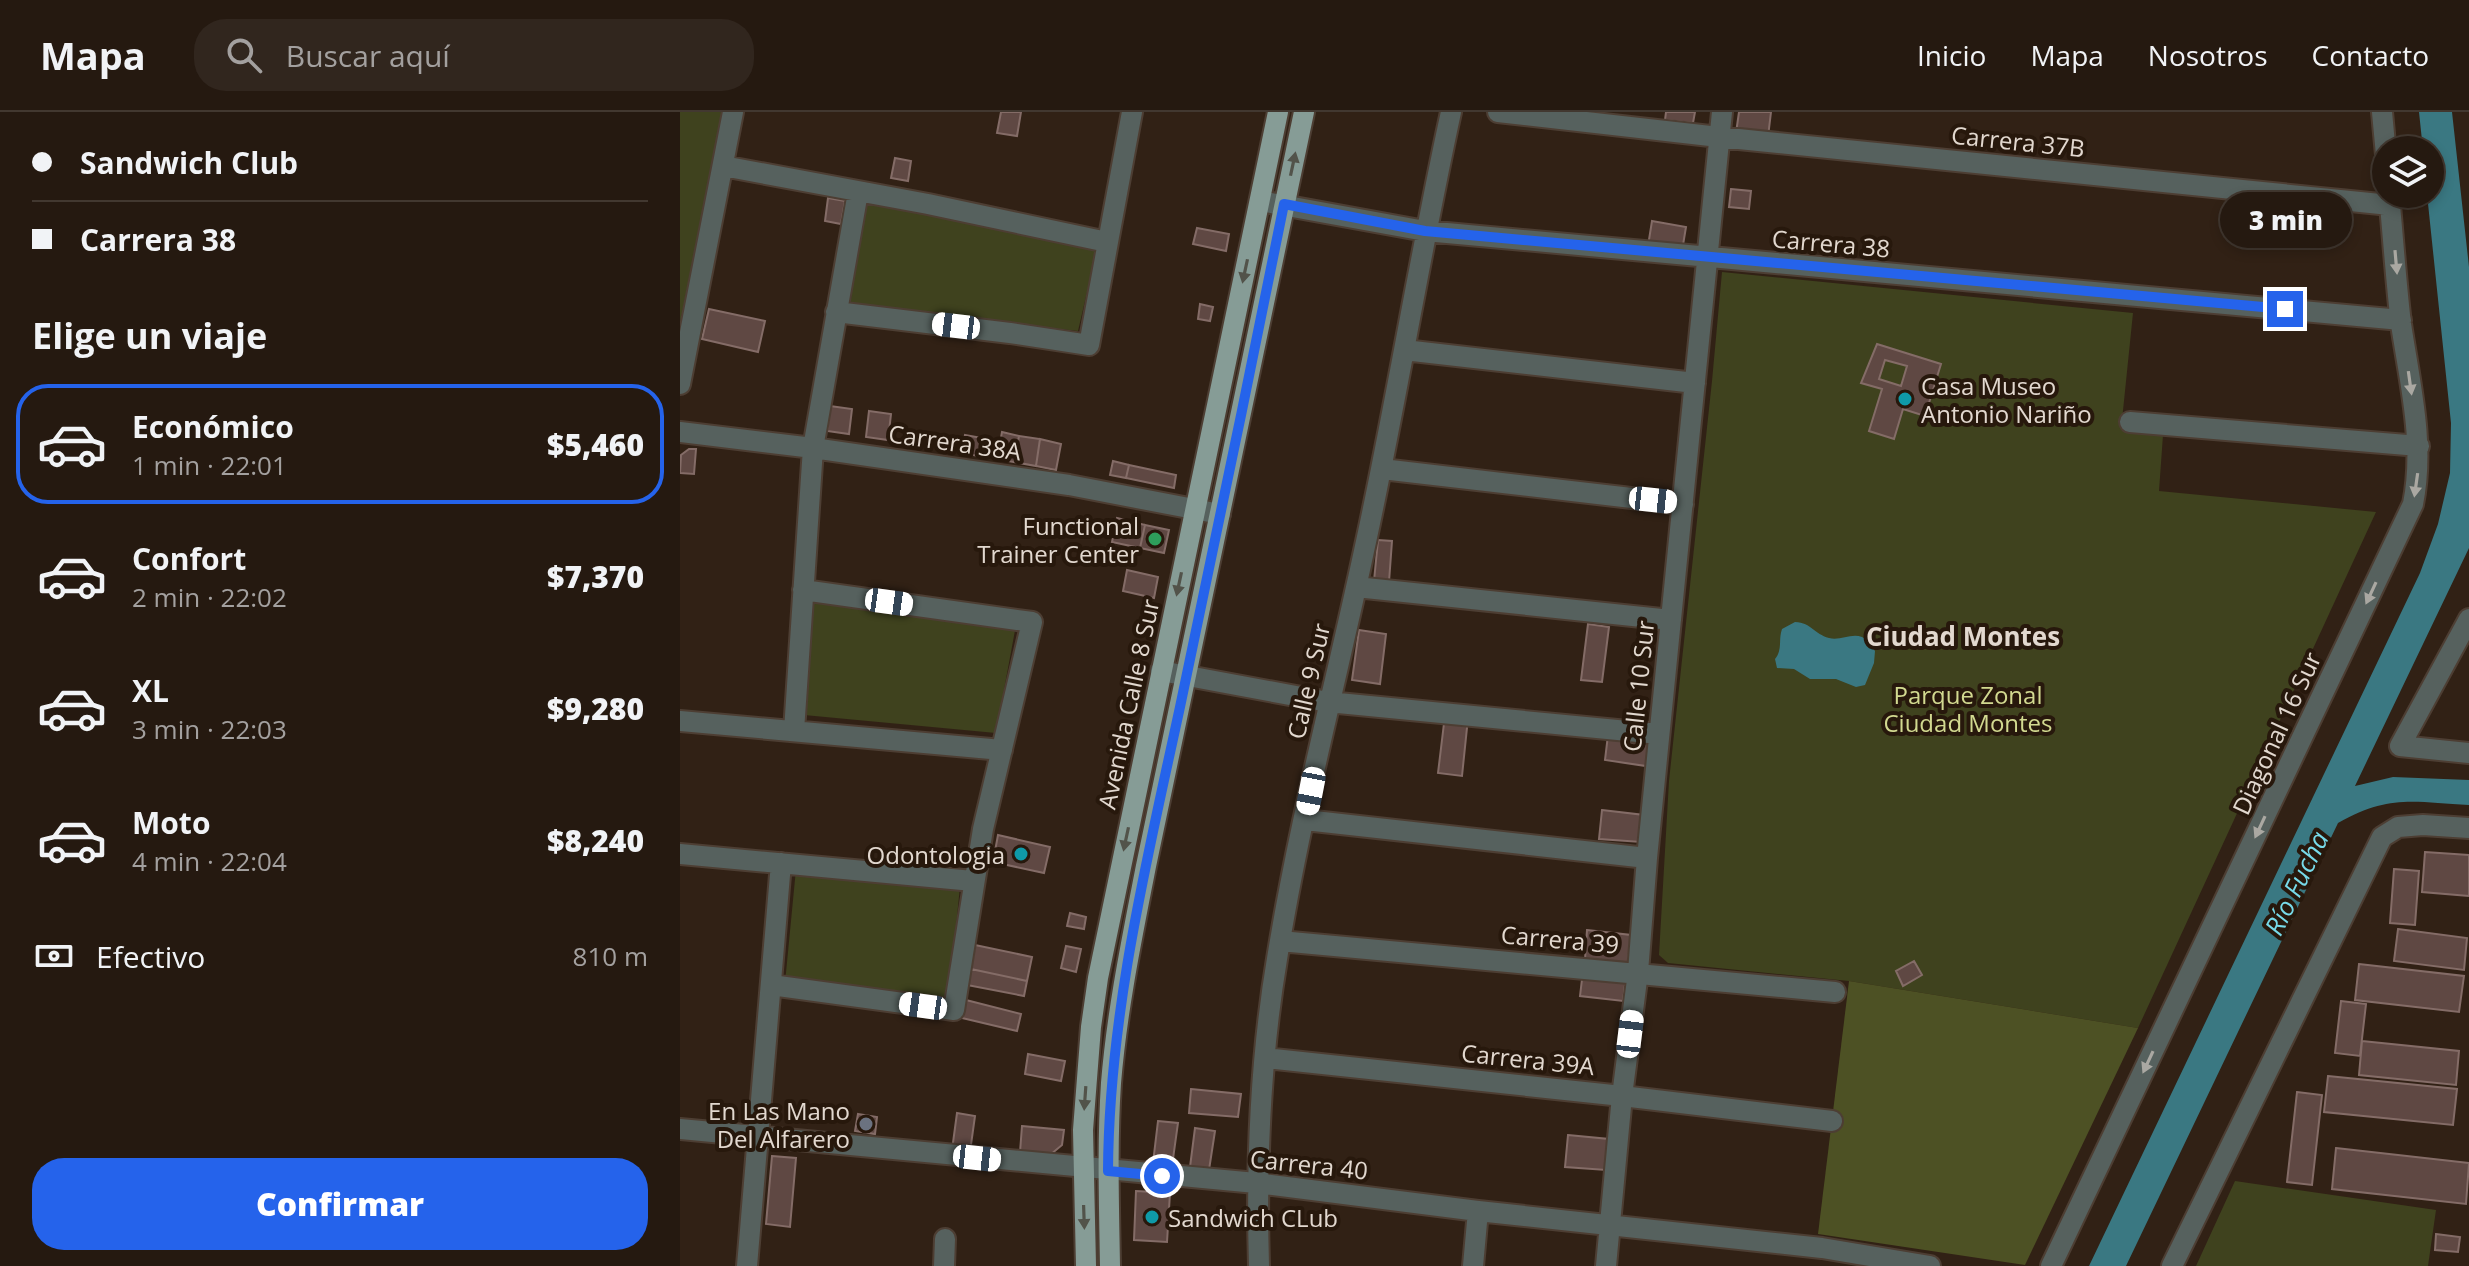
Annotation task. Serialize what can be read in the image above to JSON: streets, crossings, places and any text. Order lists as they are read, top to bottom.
{
  "streets": {
    "main road": ["Avenida Calle 8 Sur"],
    "street": [
      "Carrera 37B",
      "Carrera 38",
      "Carrera 38A",
      "Calle 9 Sur",
      "Calle 10 Sur",
      "Diagonal 16 Sur",
      "Carrera 39",
      "Carrera 39A",
      "Carrera 40"
    ]
  },
  "crossings": [
    ["Carrera 37B", "Calle 10 Sur"],
    ["Carrera 38", "Calle 9 Sur"],
    ["Carrera 38", "Calle 10 Sur"],
    ["Carrera 38", "Avenida Calle 8 Sur"],
    ["Carrera 38", "Diagonal 16 Sur"],
    ["Carrera 38A", "Avenida Calle 8 Sur"],
    ["Calle 9 Sur", "Carrera 39"],
    ["Calle 9 Sur", "Carrera 39A"],
    ["Calle 9 Sur", "Carrera 40"],
    ["Calle 10 Sur", "Carrera 39"],
    ["Calle 10 Sur", "Carrera 39A"],
    ["Calle 10 Sur", "Carrera 40"],
    ["Avenida Calle 8 Sur", "Carrera 40"]
  ],
  "one_way": ["Diagonal 16 Sur"],
  "districts": ["Ciudad Montes"],
  "water": ["Río Fucha"],
  "parks": ["Parque Zonal Ciudad Montes"],
  "places": [
    "Casa Museo Antonio Nariño",
    "Functional Trainer Center",
    "Odontologia",
    "En Las Mano Del Alfarero",
    "Sandwich CLub"
  ],
  "page": {
    "header": "Mapa",
    "search": "Buscar aquí",
    "nav": [
      "Inicio",
      "Mapa",
      "Nosotros",
      "Contacto"
    ],
    "banner": ["Sandwich Club", "Carrera 38"],
    "bubble": "3 min",
    "heading": "Elige un viaje",
    "list": [
      {
        "name": "Económico",
        "note": "1 min · 22:01",
        "value": "$5,460"
      },
      {
        "name": "Confort",
        "note": "2 min · 22:02",
        "value": "$7,370"
      },
      {
        "name": "XL",
        "note": "3 min · 22:03",
        "value": "$9,280"
      },
      {
        "name": "Moto",
        "note": "4 min · 22:04",
        "value": "$8,240"
      }
    ],
    "pay": ["Efectivo", "810 m"],
    "buttons": "Confirmar"
  }
}
